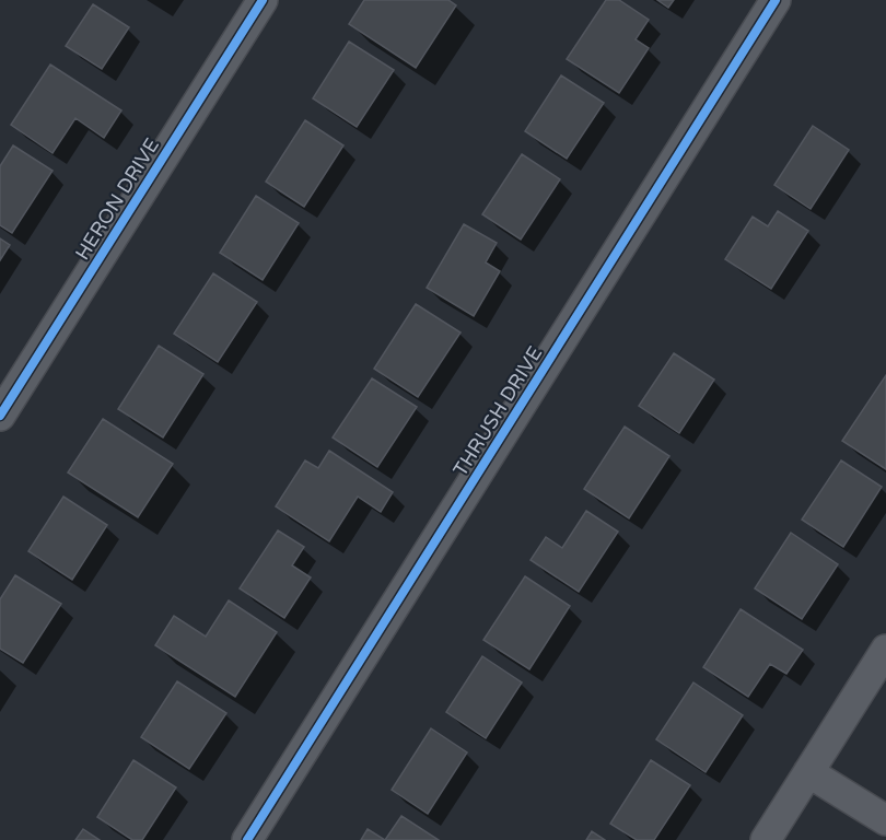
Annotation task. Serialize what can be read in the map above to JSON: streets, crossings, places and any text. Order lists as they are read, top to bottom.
{
  "streets": {
    "street": ["HERON DRIVE", "THRUSH DRIVE"]
  }
}
